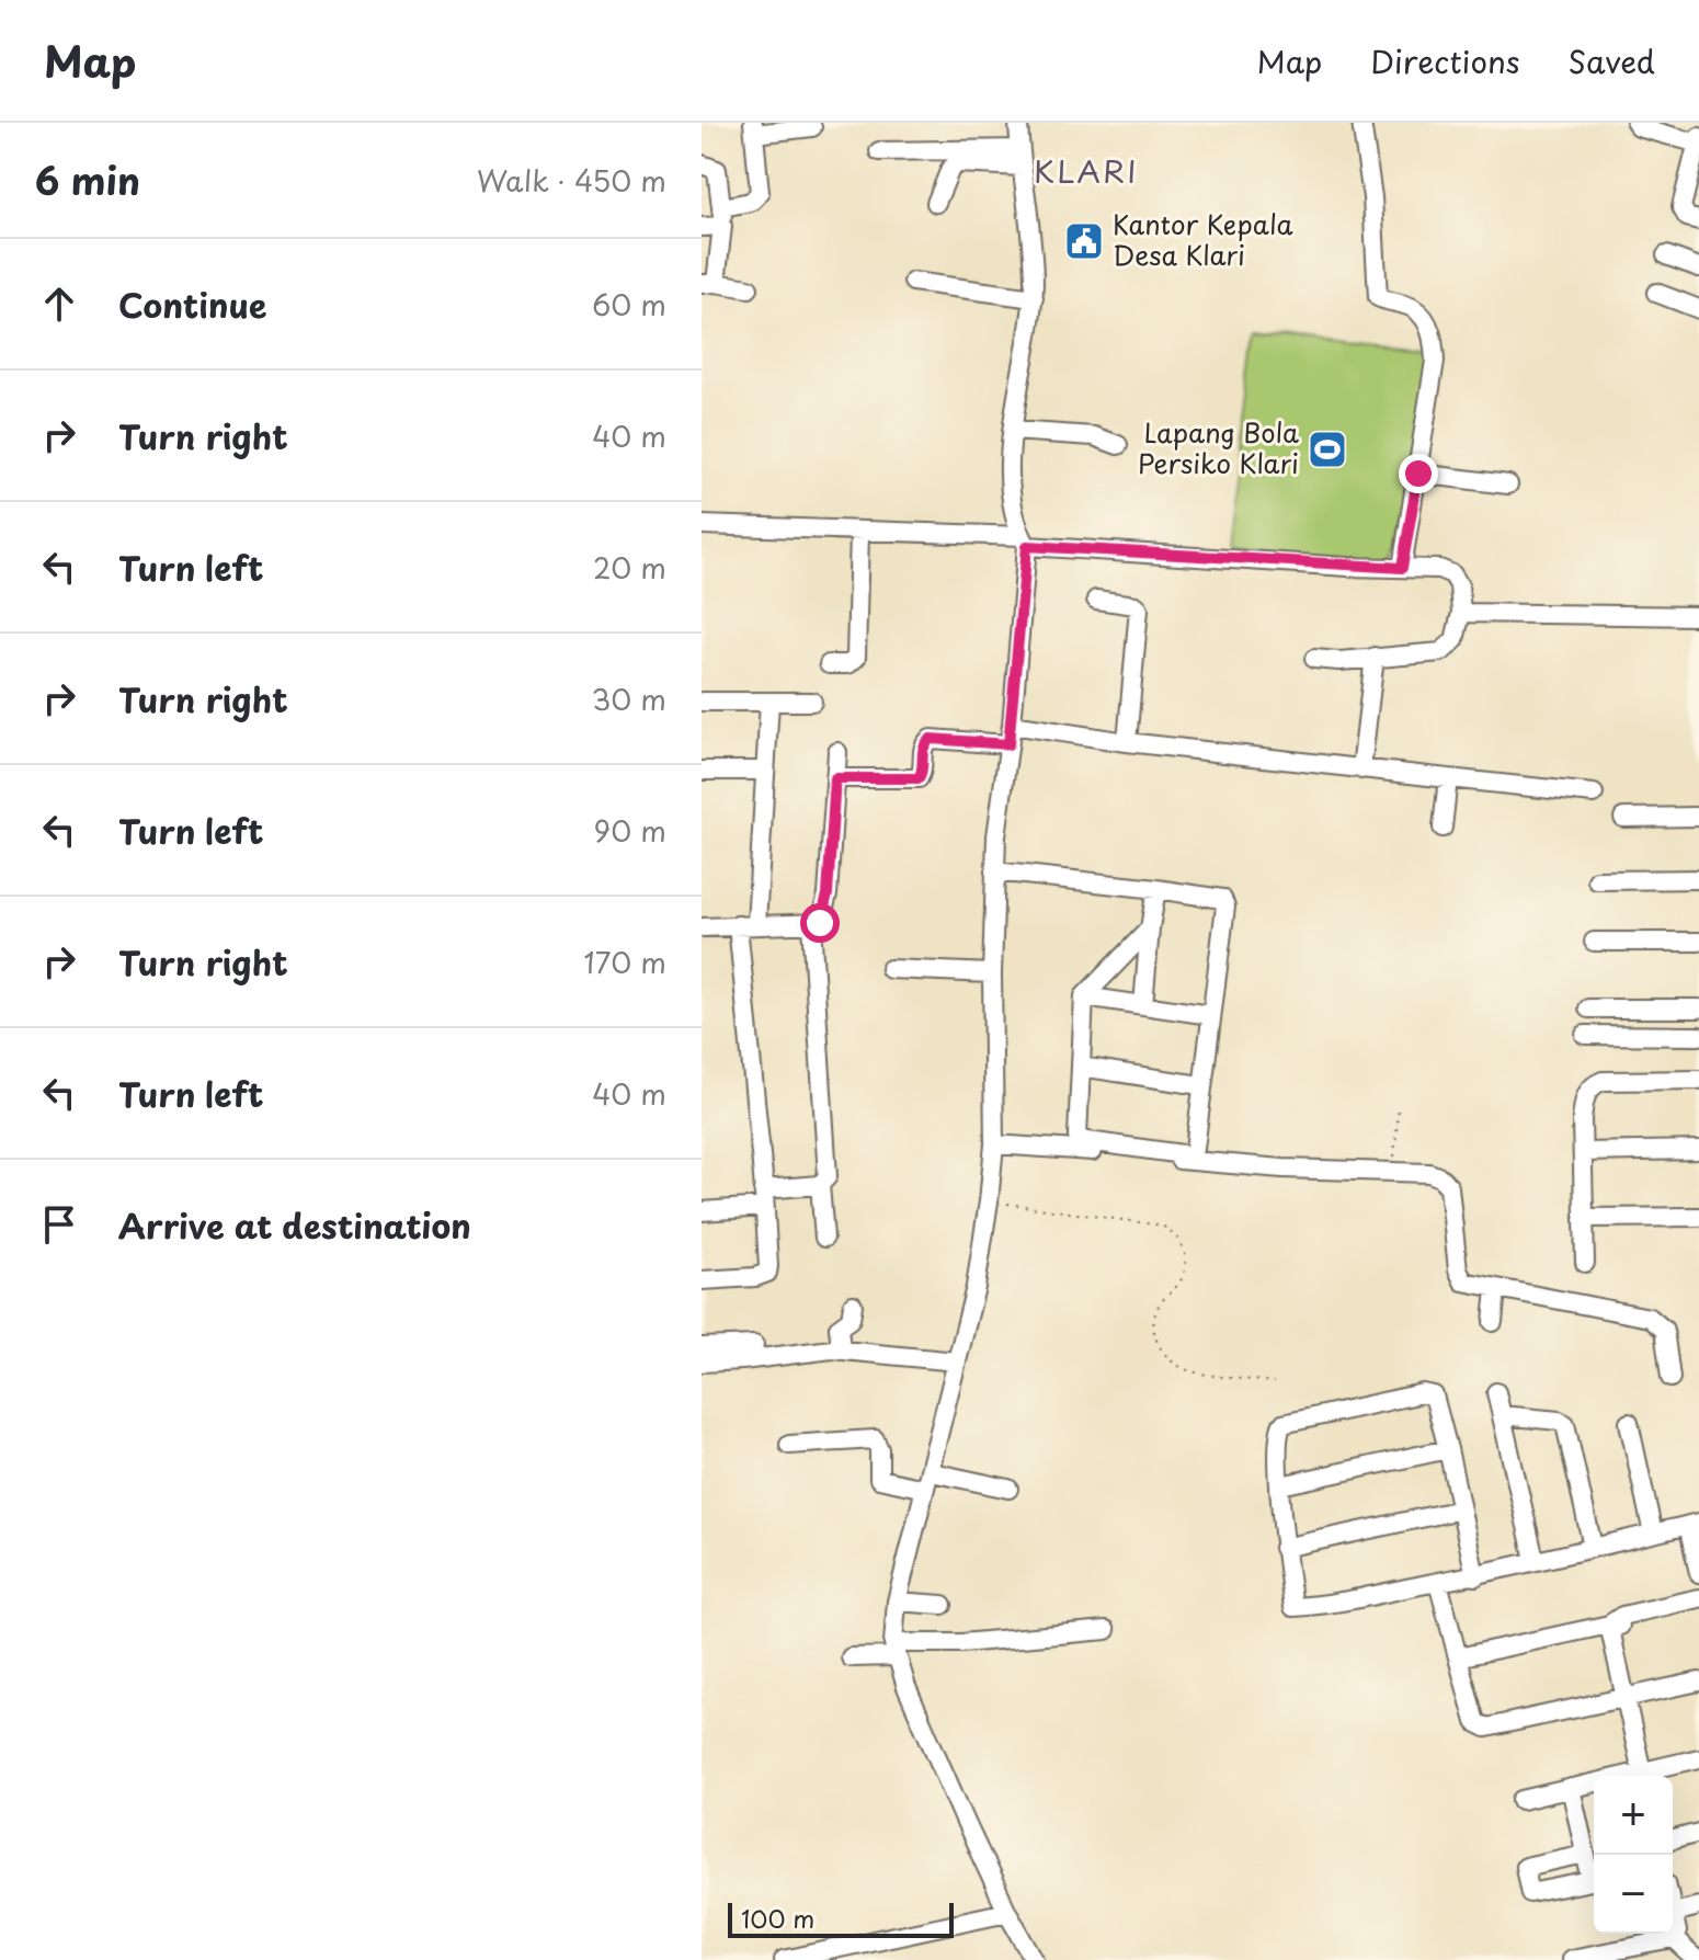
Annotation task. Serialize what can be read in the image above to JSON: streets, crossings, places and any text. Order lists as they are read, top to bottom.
{
  "districts": ["KLARI"],
  "places": {
    "public building": ["Kantor Kepala Desa Klari"],
    "sports": ["Lapang Bola Persiko Klari"]
  },
  "scale_bar": "100 m",
  "page": {
    "header": "Map",
    "nav": ["Map", "Directions", "Saved"],
    "heading": ["6 min", "Walk · 450 m"],
    "list": [
      ["Continue", "60 m"],
      ["Turn right", "40 m"],
      ["Turn left", "20 m"],
      ["Turn right", "30 m"],
      ["Turn left", "90 m"],
      ["Turn right", "170 m"],
      ["Turn left", "40 m"],
      "Arrive at destination"
    ],
    "map_buttons": ["+", "−"],
    "scale": "100 m"
  }
}
